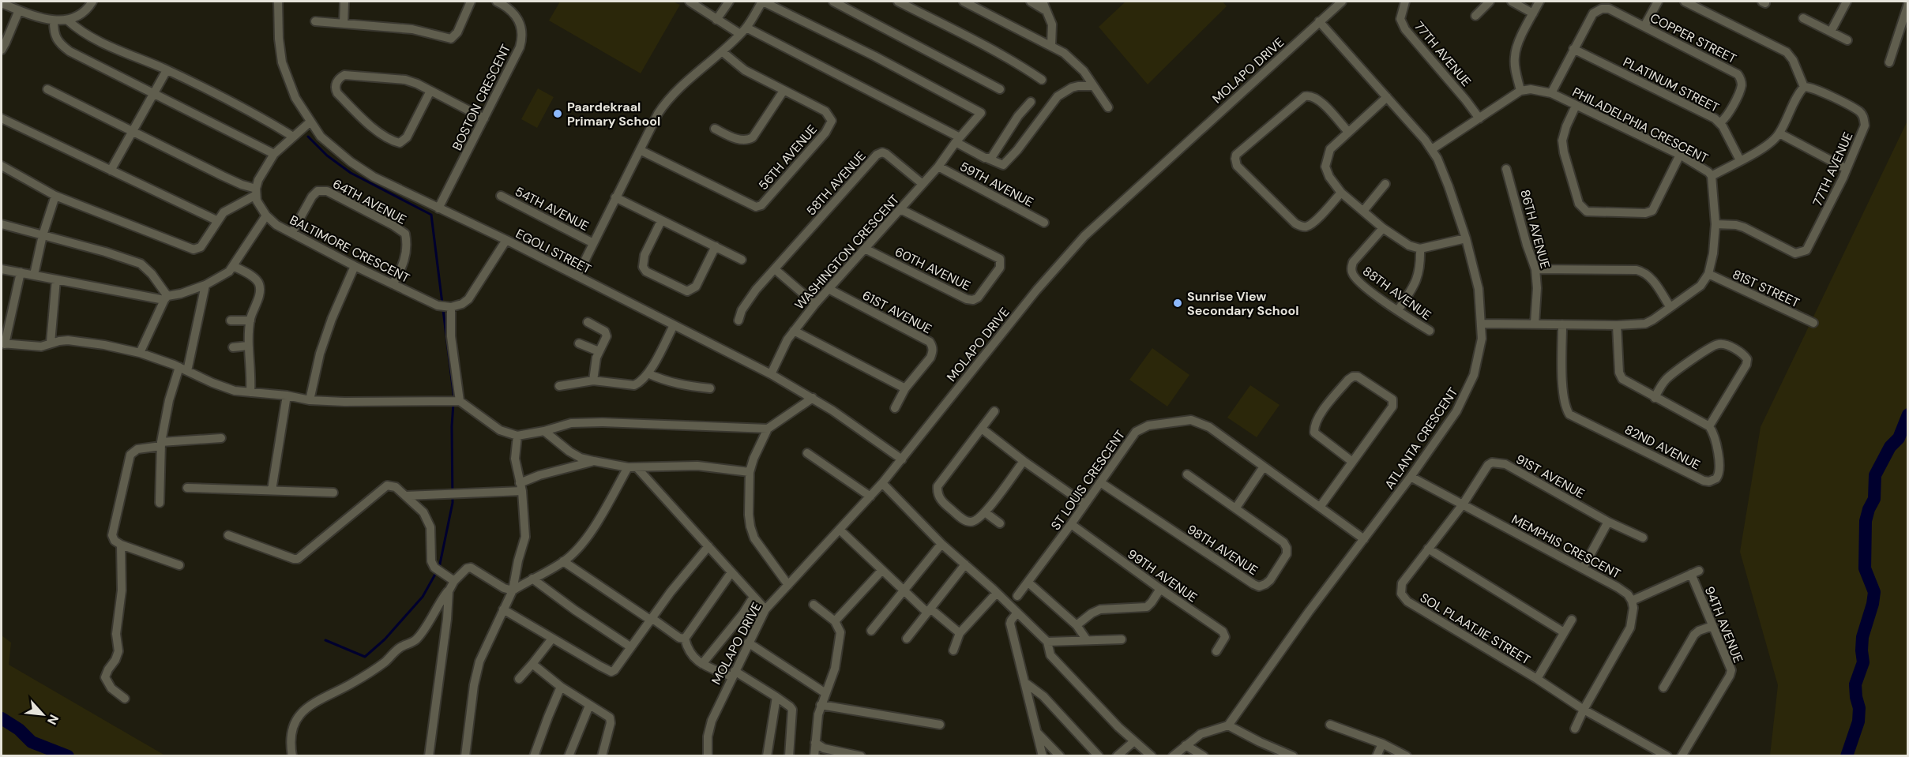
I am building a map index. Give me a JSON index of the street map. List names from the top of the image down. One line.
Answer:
{"streets":{"street":["COPPER STREET","77TH AVENUE","MOLAPO DRIVE","PLATINUM STREET","BOSTON CRESCENT","PHILADELPHIA CRESCENT","56TH AVENUE","58TH AVENUE","59TH AVENUE","64TH AVENUE","54TH AVENUE","86TH AVENUE","BALTIMORE CRESCENT","EGOLI STREET","WASHINGTON CRESCENT","60TH AVENUE","81ST STREET","88TH AVENUE","61ST AVENUE","ATLANTA CRESCENT","82ND AVENUE","91ST AVENUE","ST LOUIS CRESCENT","MEMPHIS CRESCENT","98TH AVENUE","99TH AVENUE","94TH AVENUE","SOL PLAATJIE STREET"]},"crossings":[["COPPER STREET","PLATINUM STREET"],["77TH AVENUE","PHILADELPHIA CRESCENT"],["MOLAPO DRIVE","EGOLI STREET"],["MOLAPO DRIVE","ATLANTA CRESCENT"],["BOSTON CRESCENT","EGOLI STREET"],["PHILADELPHIA CRESCENT","81ST STREET"],["58TH AVENUE","WASHINGTON CRESCENT"],["59TH AVENUE","WASHINGTON CRESCENT"],["64TH AVENUE","BALTIMORE CRESCENT"],["EGOLI STREET","WASHINGTON CRESCENT"],["WASHINGTON CRESCENT","60TH AVENUE"],["WASHINGTON CRESCENT","61ST AVENUE"],["ATLANTA CRESCENT","ST LOUIS CRESCENT"],["ATLANTA CRESCENT","MEMPHIS CRESCENT"],["91ST AVENUE","MEMPHIS CRESCENT"],["91ST AVENUE","SOL PLAATJIE STREET"],["ST LOUIS CRESCENT","98TH AVENUE"],["ST LOUIS CRESCENT","99TH AVENUE"],["MEMPHIS CRESCENT","94TH AVENUE"],["MEMPHIS CRESCENT","SOL PLAATJIE STREET"]],"places":["Paardekraal Primary School","Sunrise View Secondary School"],"north":"bottom right"}
